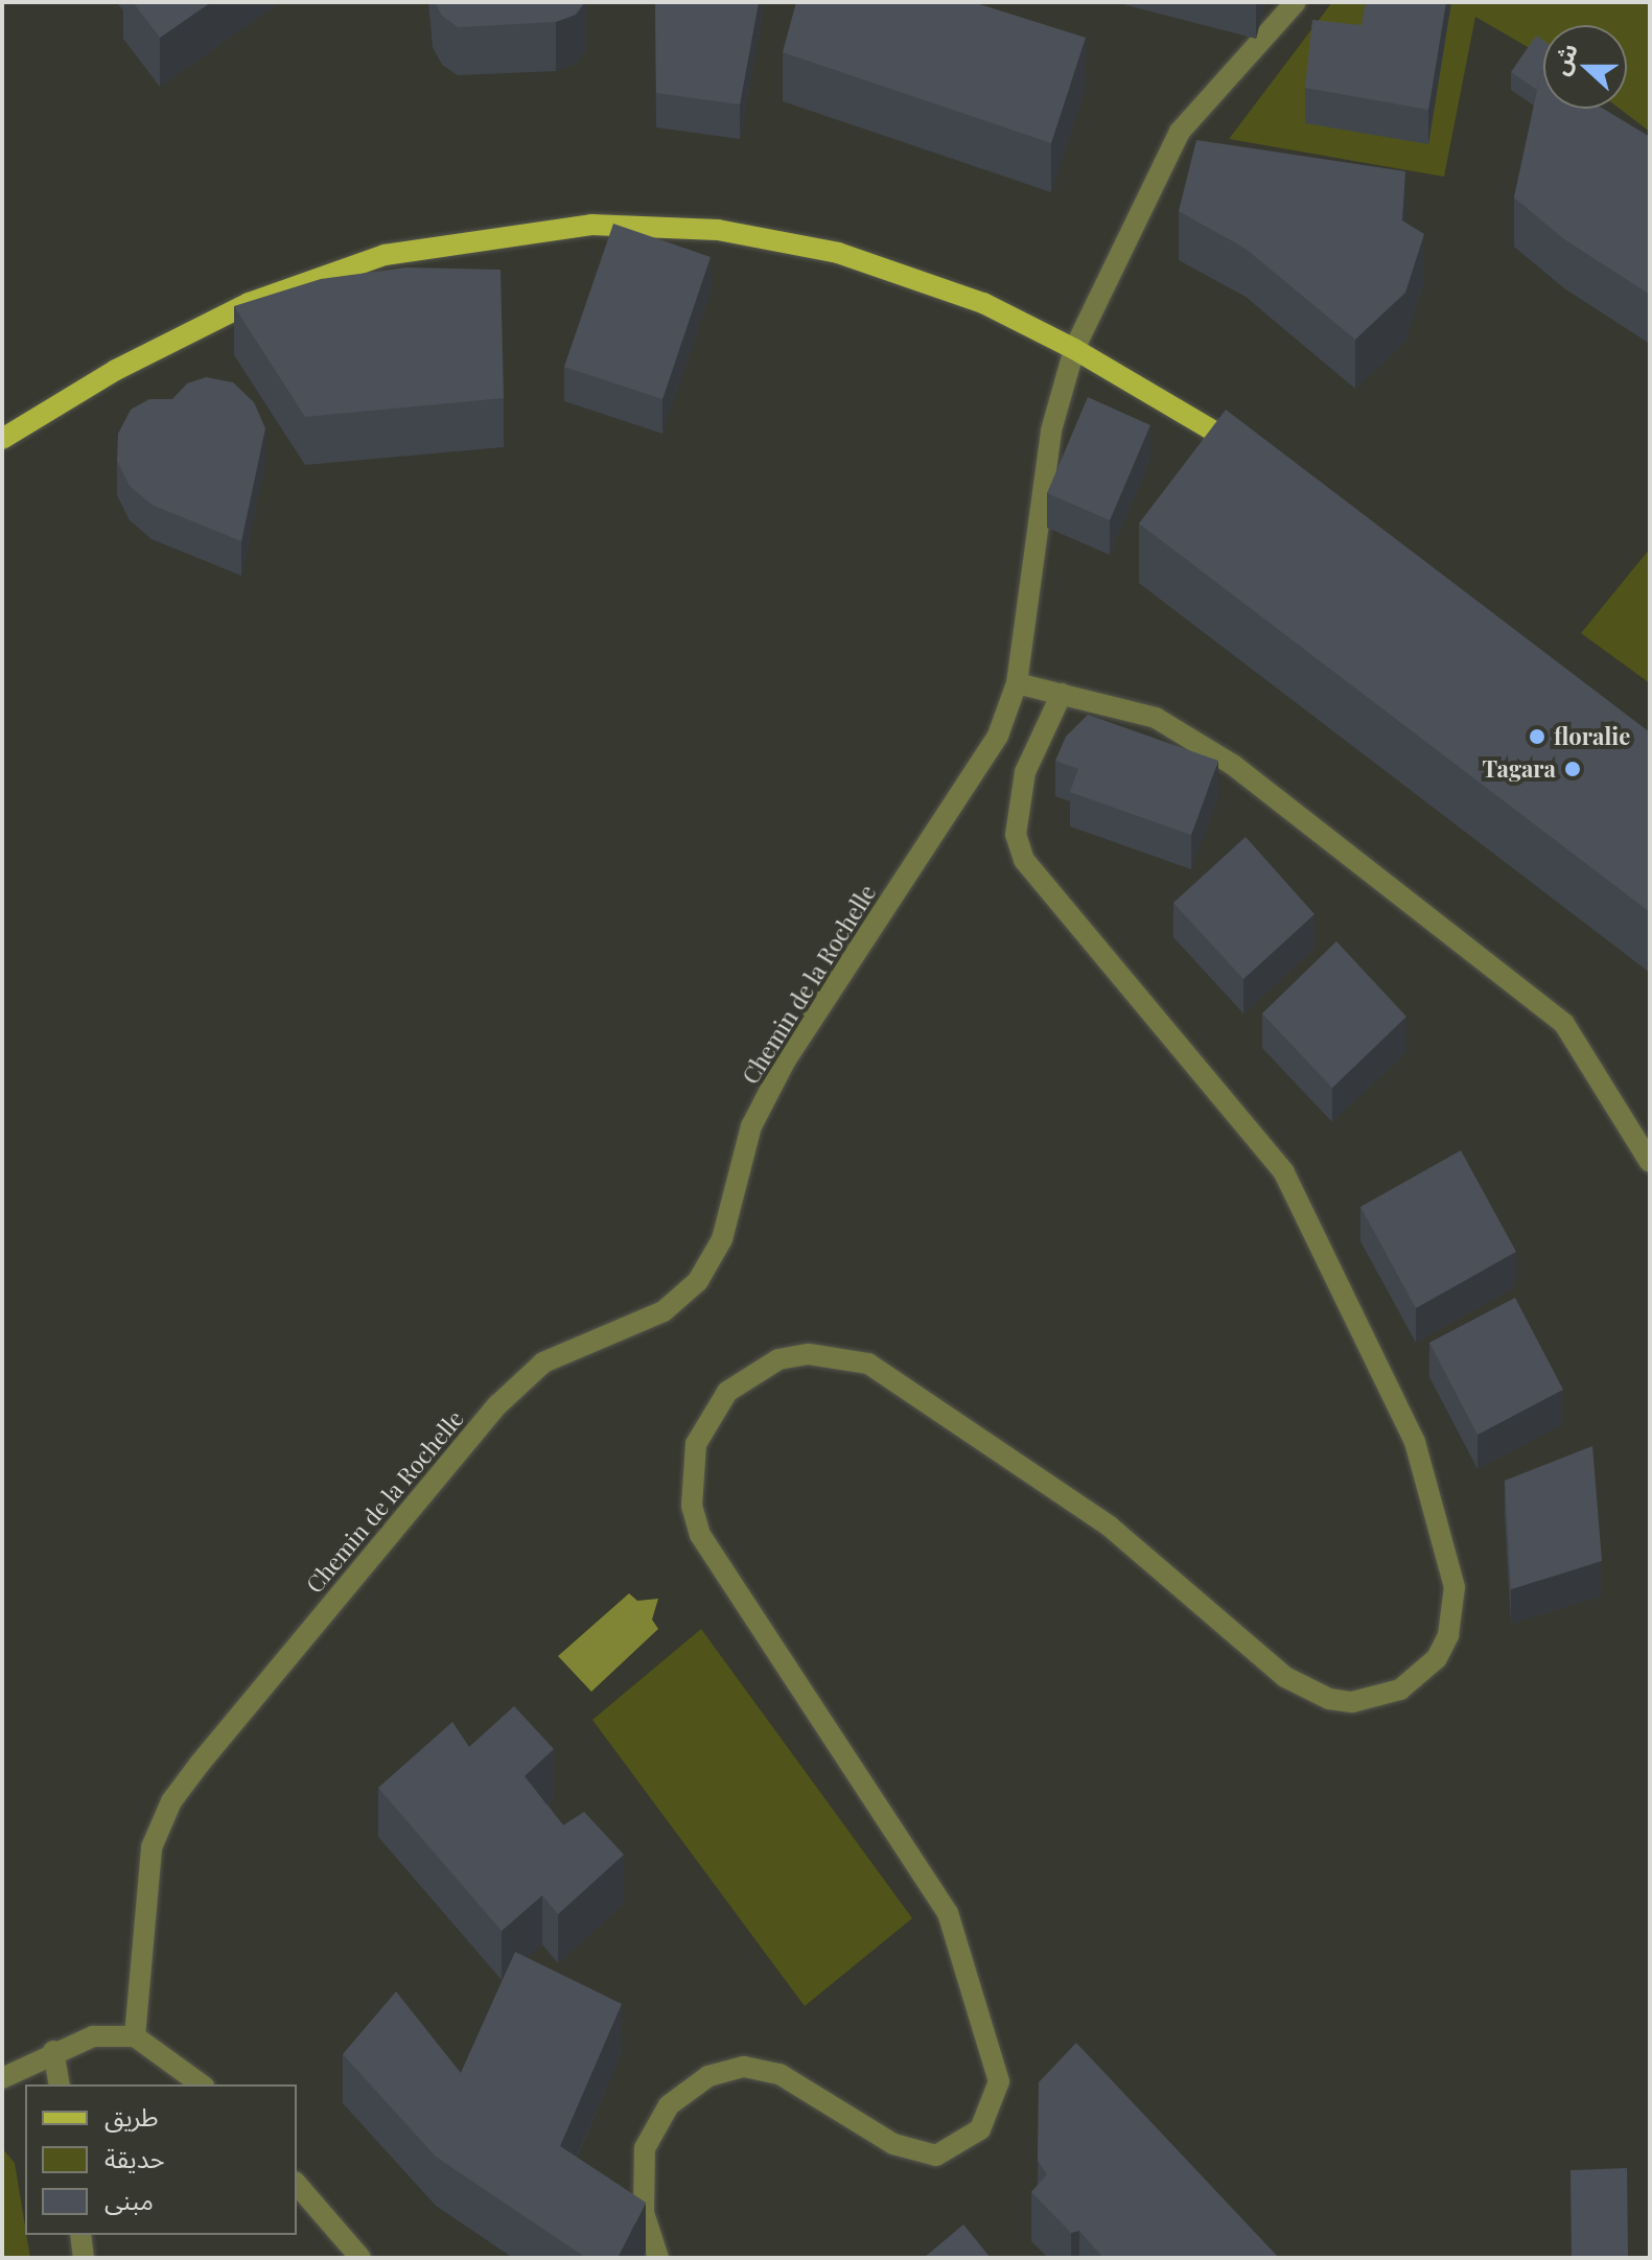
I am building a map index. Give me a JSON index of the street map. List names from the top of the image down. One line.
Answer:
{"streets":{"street":["Chemin de la Rochelle"]},"places":["floralie","Tagara"],"legend":["طريق","حديقة","مبنى"],"north":"left"}
